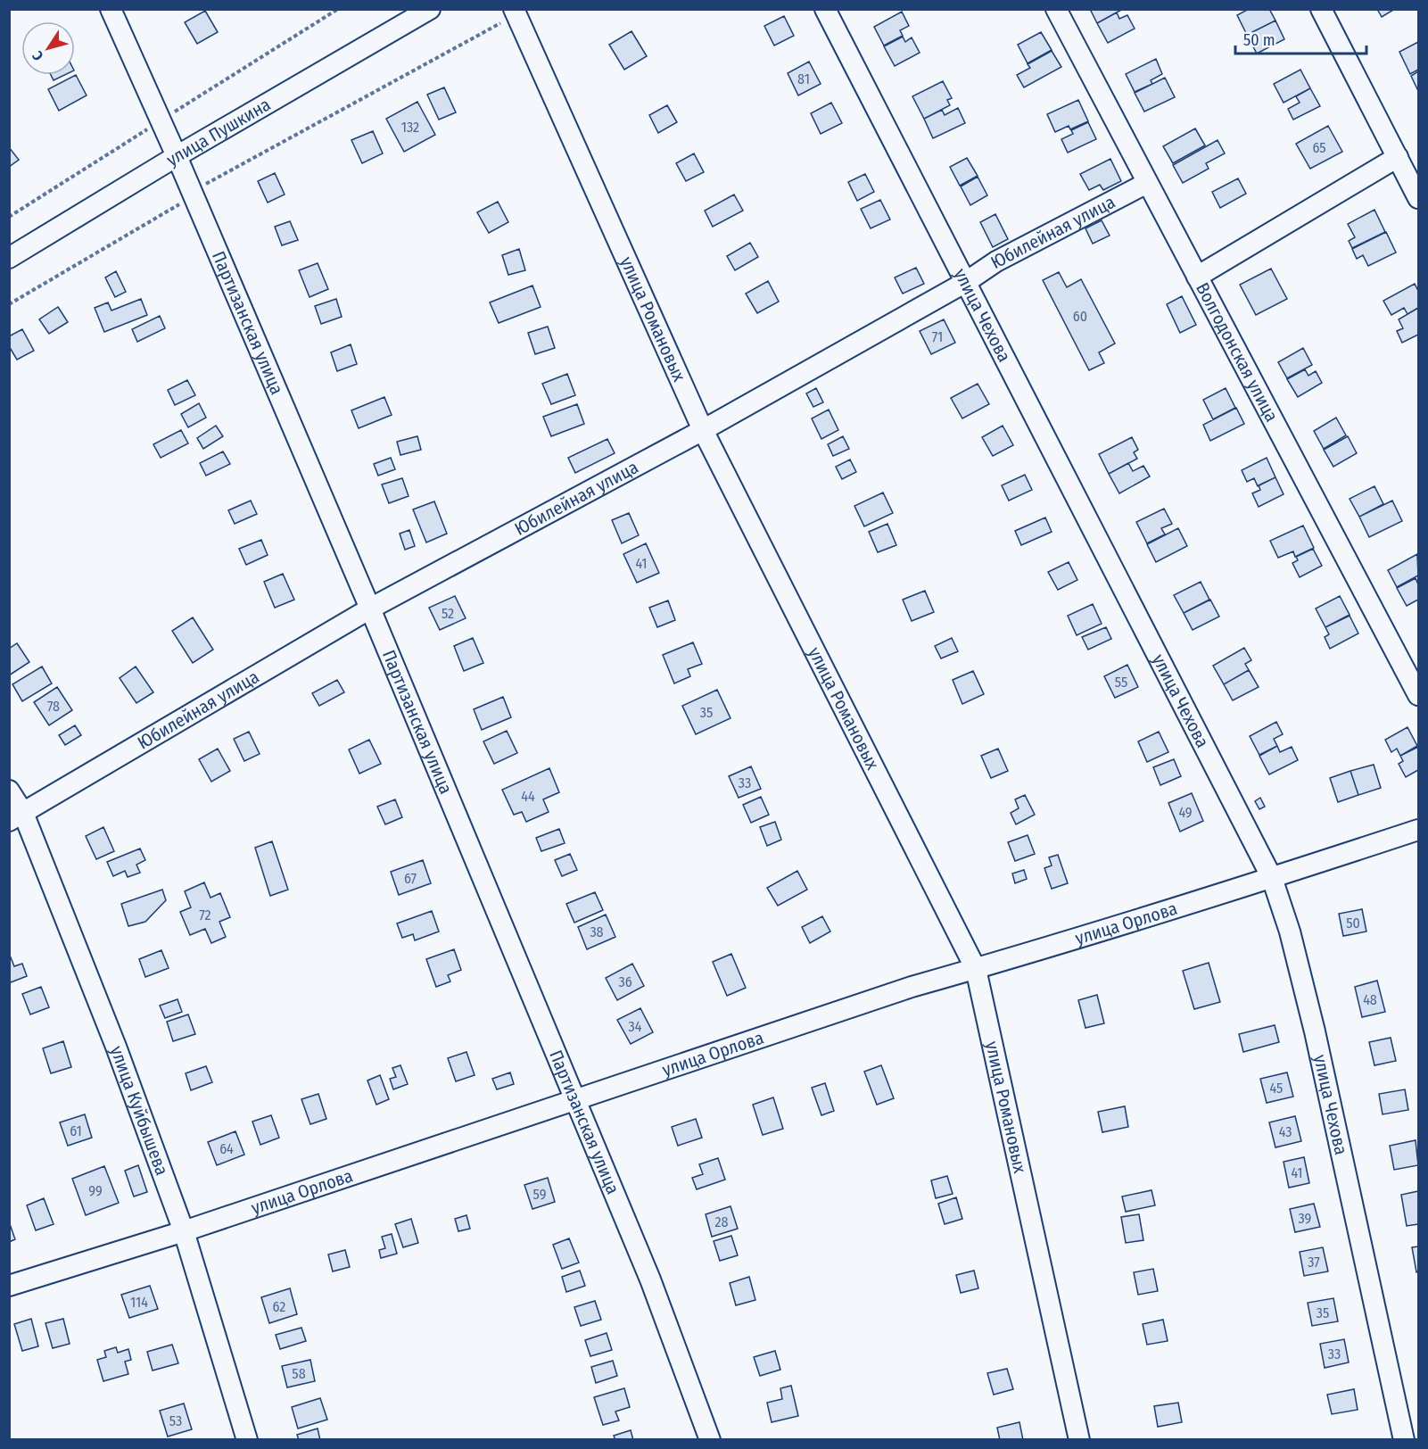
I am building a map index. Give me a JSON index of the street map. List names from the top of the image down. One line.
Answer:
{"streets":{"street":["улица Пушкина","Юбилейная улица","улица Чехова","улица Романовых","Партизанская улица","Волгодонская улица","улица Орлова","улица Куйбышева"]},"crossings":[["улица Пушкина","Партизанская улица"],["Юбилейная улица","улица Чехова"],["Юбилейная улица","улица Романовых"],["Юбилейная улица","Партизанская улица"],["Юбилейная улица","Волгодонская улица"],["Юбилейная улица","улица Куйбышева"],["улица Чехова","улица Орлова"],["улица Романовых","улица Орлова"],["Партизанская улица","улица Орлова"],["улица Орлова","улица Куйбышева"]],"house_numbers":["81","132","65","60","71","41","52","55","78","35","33","44","49","67","72","50","38","36","48","34","45","61","43","64","41","99","59","39","28","37","114","62","35","33","58","53"],"scale_bar":"50 m","north":"bottom left"}
